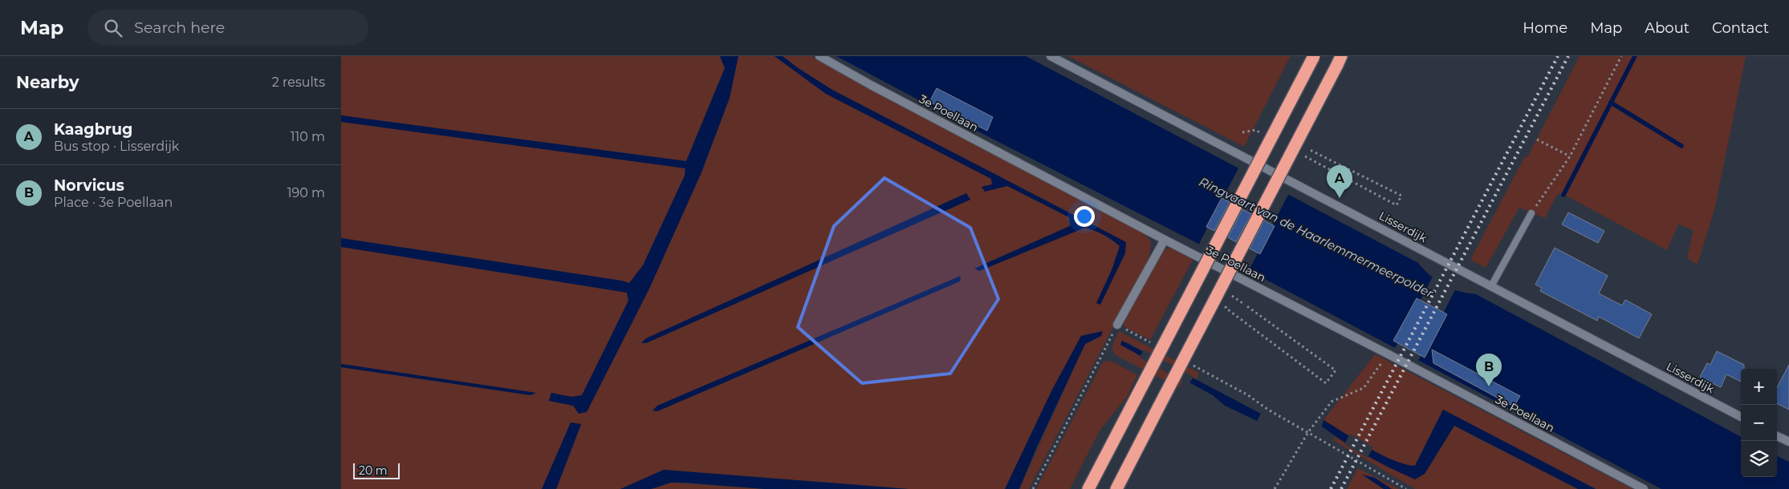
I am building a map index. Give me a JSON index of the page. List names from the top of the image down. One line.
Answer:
{"streets":{"street":["3e Poellaan","Lisserdijk"]},"water":["Ringvaart van de Haarlemmermeerpolder"],"scale_bar":"20 m","page":{"header":"Map","search":"Search here","nav":["Home","Map","About","Contact"],"heading":["Nearby","2 results"],"list":[{"mark":"A","name":"Kaagbrug","note":"Bus stop · Lisserdijk","value":"110 m"},{"mark":"B","name":"Norvicus","note":"Place · 3e Poellaan","value":"190 m"}],"pins":["A","B"],"map_buttons":["+","−"],"scale":"20 m"}}
